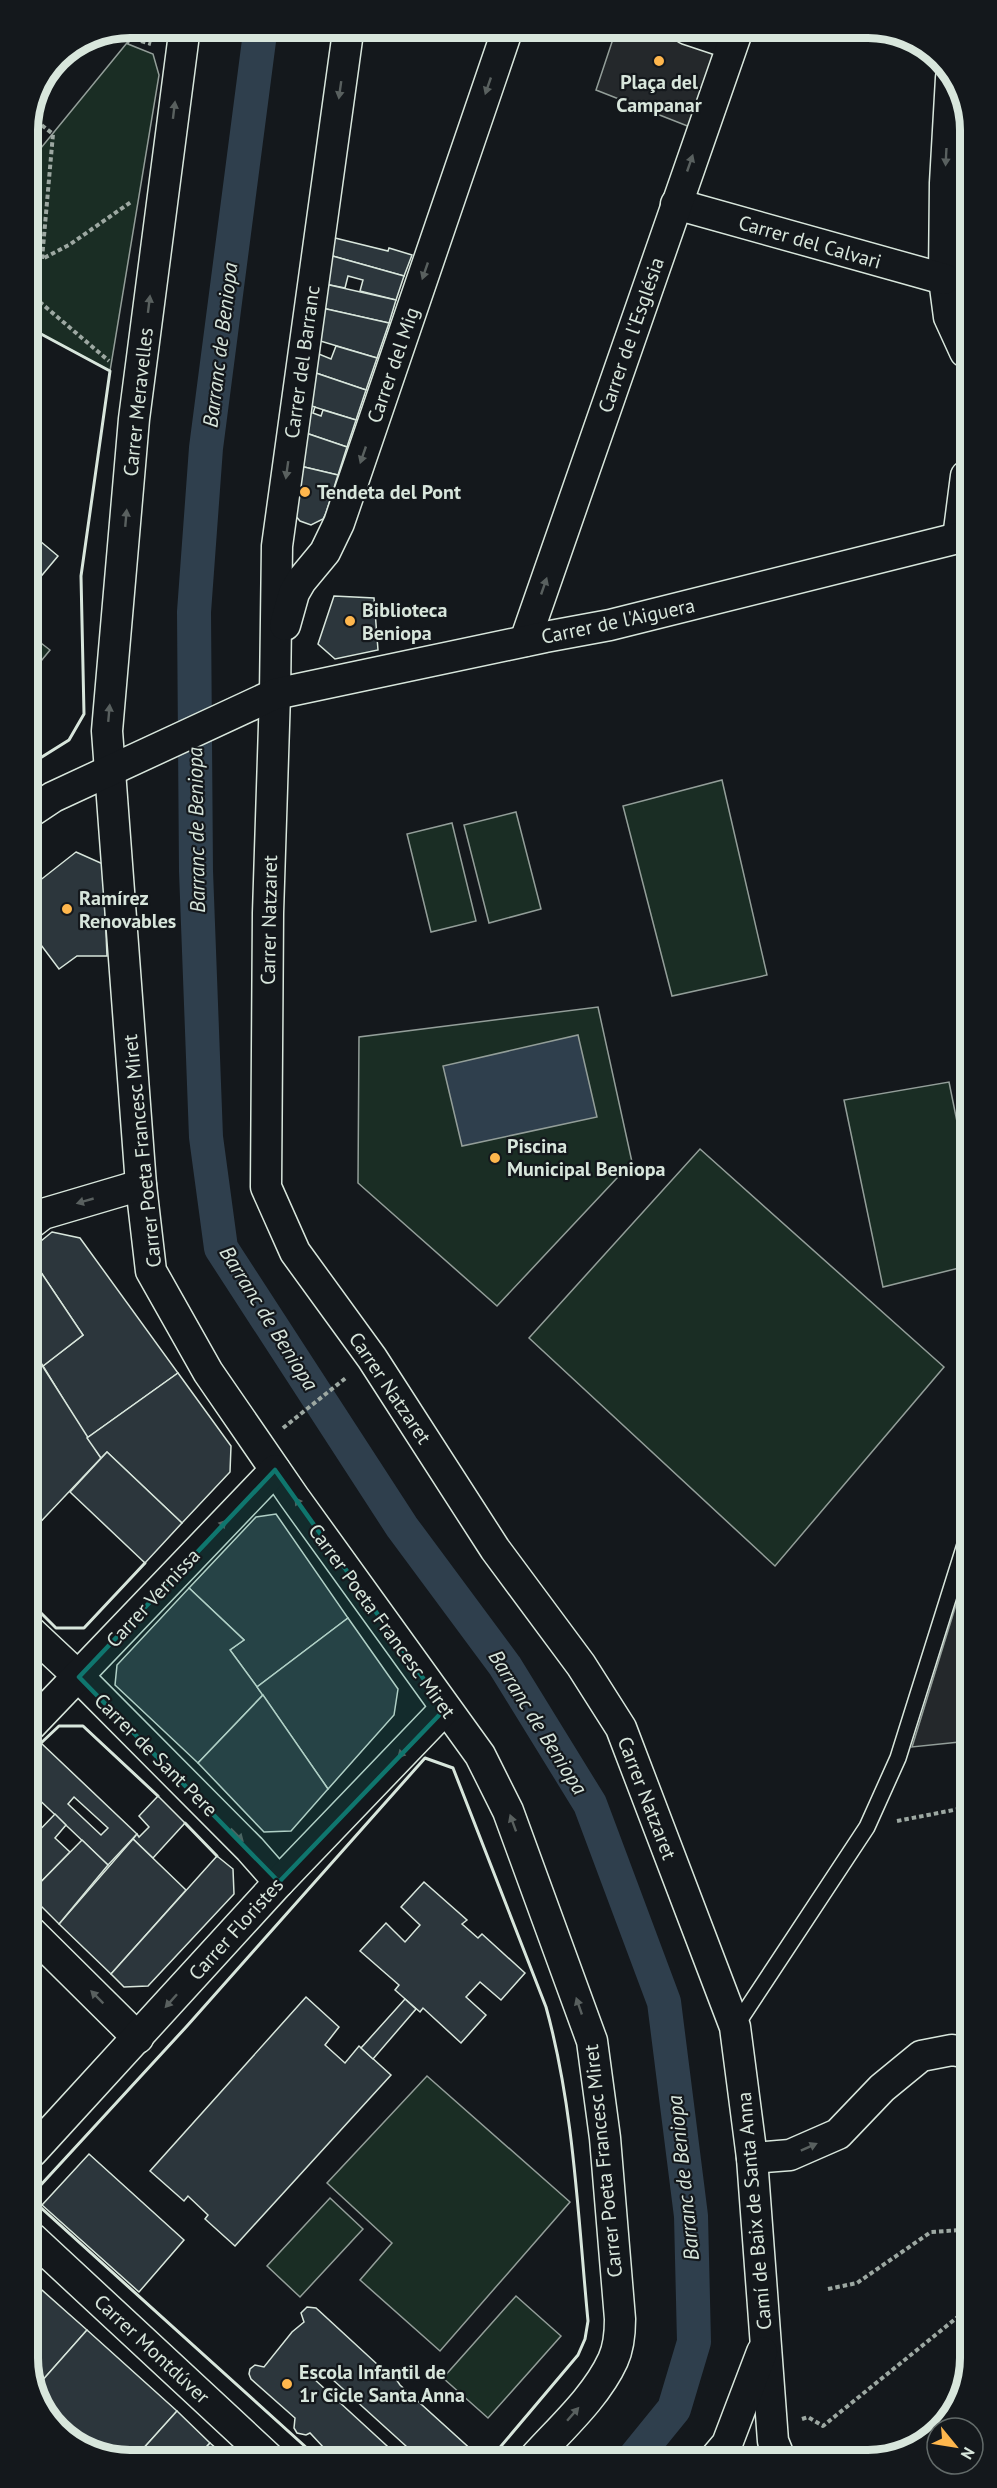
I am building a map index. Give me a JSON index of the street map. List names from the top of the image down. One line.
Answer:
{"streets":{"street":["Carrer del Calvari","Carrer de l'Església","Carrer del Barranc","Carrer del Mig","Carrer Meravelles","Carrer de l'Aiguera","Carrer Natzaret","Carrer Poeta Francesc Miret","Carrer Vernissa","Carrer de Sant Pere","Carrer Floristes","Camí de Baix de Santa Anna","Carrer Montdúver"]},"crossings":[["Carrer del Calvari","Carrer de l'Església"],["Carrer de l'Església","Carrer de l'Aiguera"],["Carrer del Barranc","Carrer del Mig"],["Carrer del Barranc","Carrer de l'Aiguera"],["Carrer del Barranc","Carrer Natzaret"],["Carrer del Mig","Carrer de l'Aiguera"],["Carrer del Mig","Carrer Natzaret"],["Carrer Meravelles","Carrer de l'Aiguera"],["Carrer Meravelles","Carrer Poeta Francesc Miret"],["Carrer de l'Aiguera","Carrer Natzaret"],["Carrer de l'Aiguera","Carrer Poeta Francesc Miret"],["Carrer Natzaret","Camí de Baix de Santa Anna"],["Carrer Poeta Francesc Miret","Carrer Vernissa"],["Carrer Poeta Francesc Miret","Carrer Floristes"],["Carrer Vernissa","Carrer de Sant Pere"],["Carrer de Sant Pere","Carrer Floristes"]],"one_way":["Carrer de l'Església","Carrer del Barranc","Carrer del Mig","Carrer Meravelles","Carrer Poeta Francesc Miret","Carrer Vernissa","Carrer Floristes"],"water":["Barranc de Beniopa"],"places":["Plaça del Campanar","Tendeta del Pont","Biblioteca Beniopa","Ramírez Renovables","Piscina Municipal Beniopa","Escola Infantil de 1r Cicle Santa Anna"],"north":"bottom right"}
